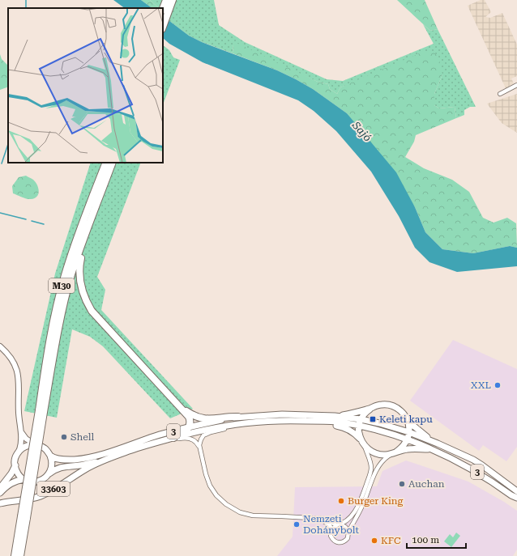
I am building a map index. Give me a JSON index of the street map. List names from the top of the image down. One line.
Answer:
{"streets":{"highway":["M30"],"main road":["3","33603"]},"crossings":[["3","33603"]],"water":["Sajó"],"places":{"other":["XXL","Shell","Auchan","Burger King","Nemzeti Dohánybolt","KFC"],"transit":["Keleti kapu"]},"scale_bar":"100 m"}
